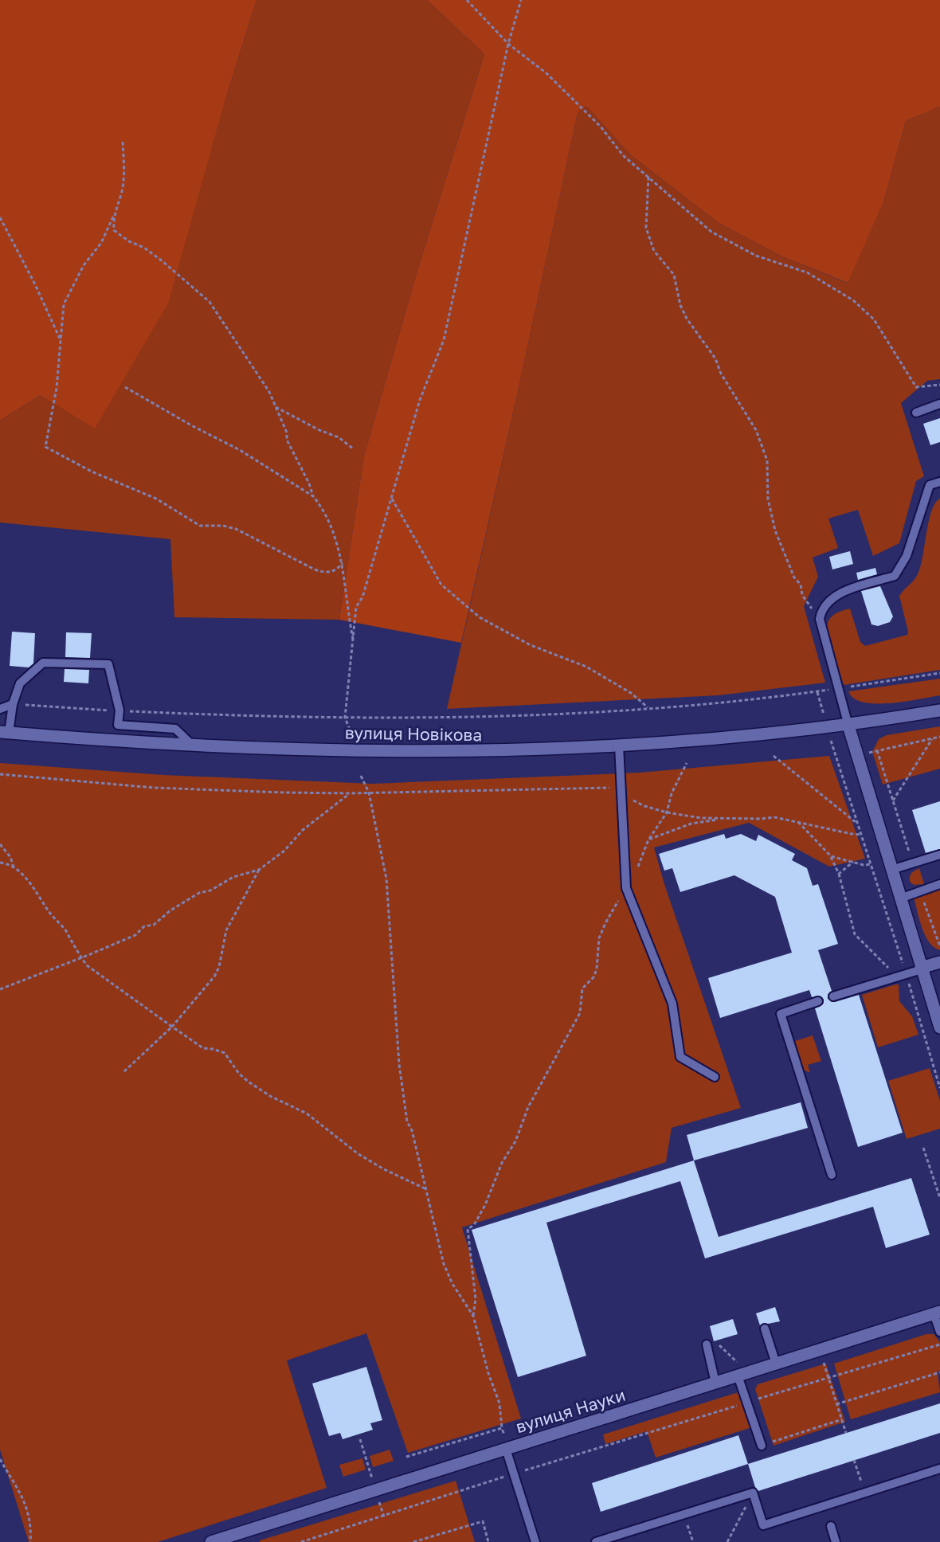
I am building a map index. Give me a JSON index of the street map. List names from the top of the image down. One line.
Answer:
{"streets":{"street":["вулиця Новікова","вулиця Науки"]}}
